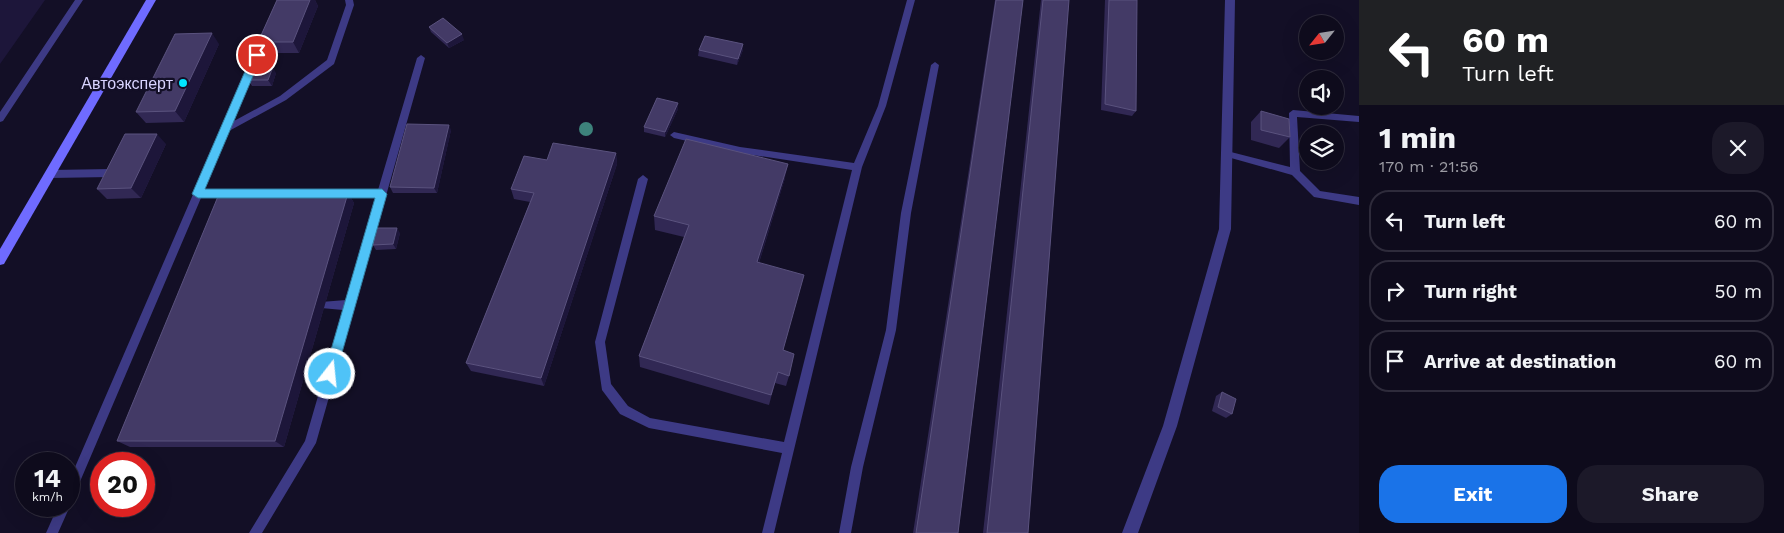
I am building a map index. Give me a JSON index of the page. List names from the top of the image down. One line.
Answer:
{"places":["Автоэксперт"],"north":"bottom left","page":{"turn":["60 m","Turn left"],"heading":["1 min","170 m · 21:56"],"list":[{"name":"Turn left","value":"60 m"},{"name":"Turn right","value":"50 m"},{"name":"Arrive at destination","value":"60 m"}],"speed":"14 km/h","limit":"20","buttons":["Exit","Share"]}}
